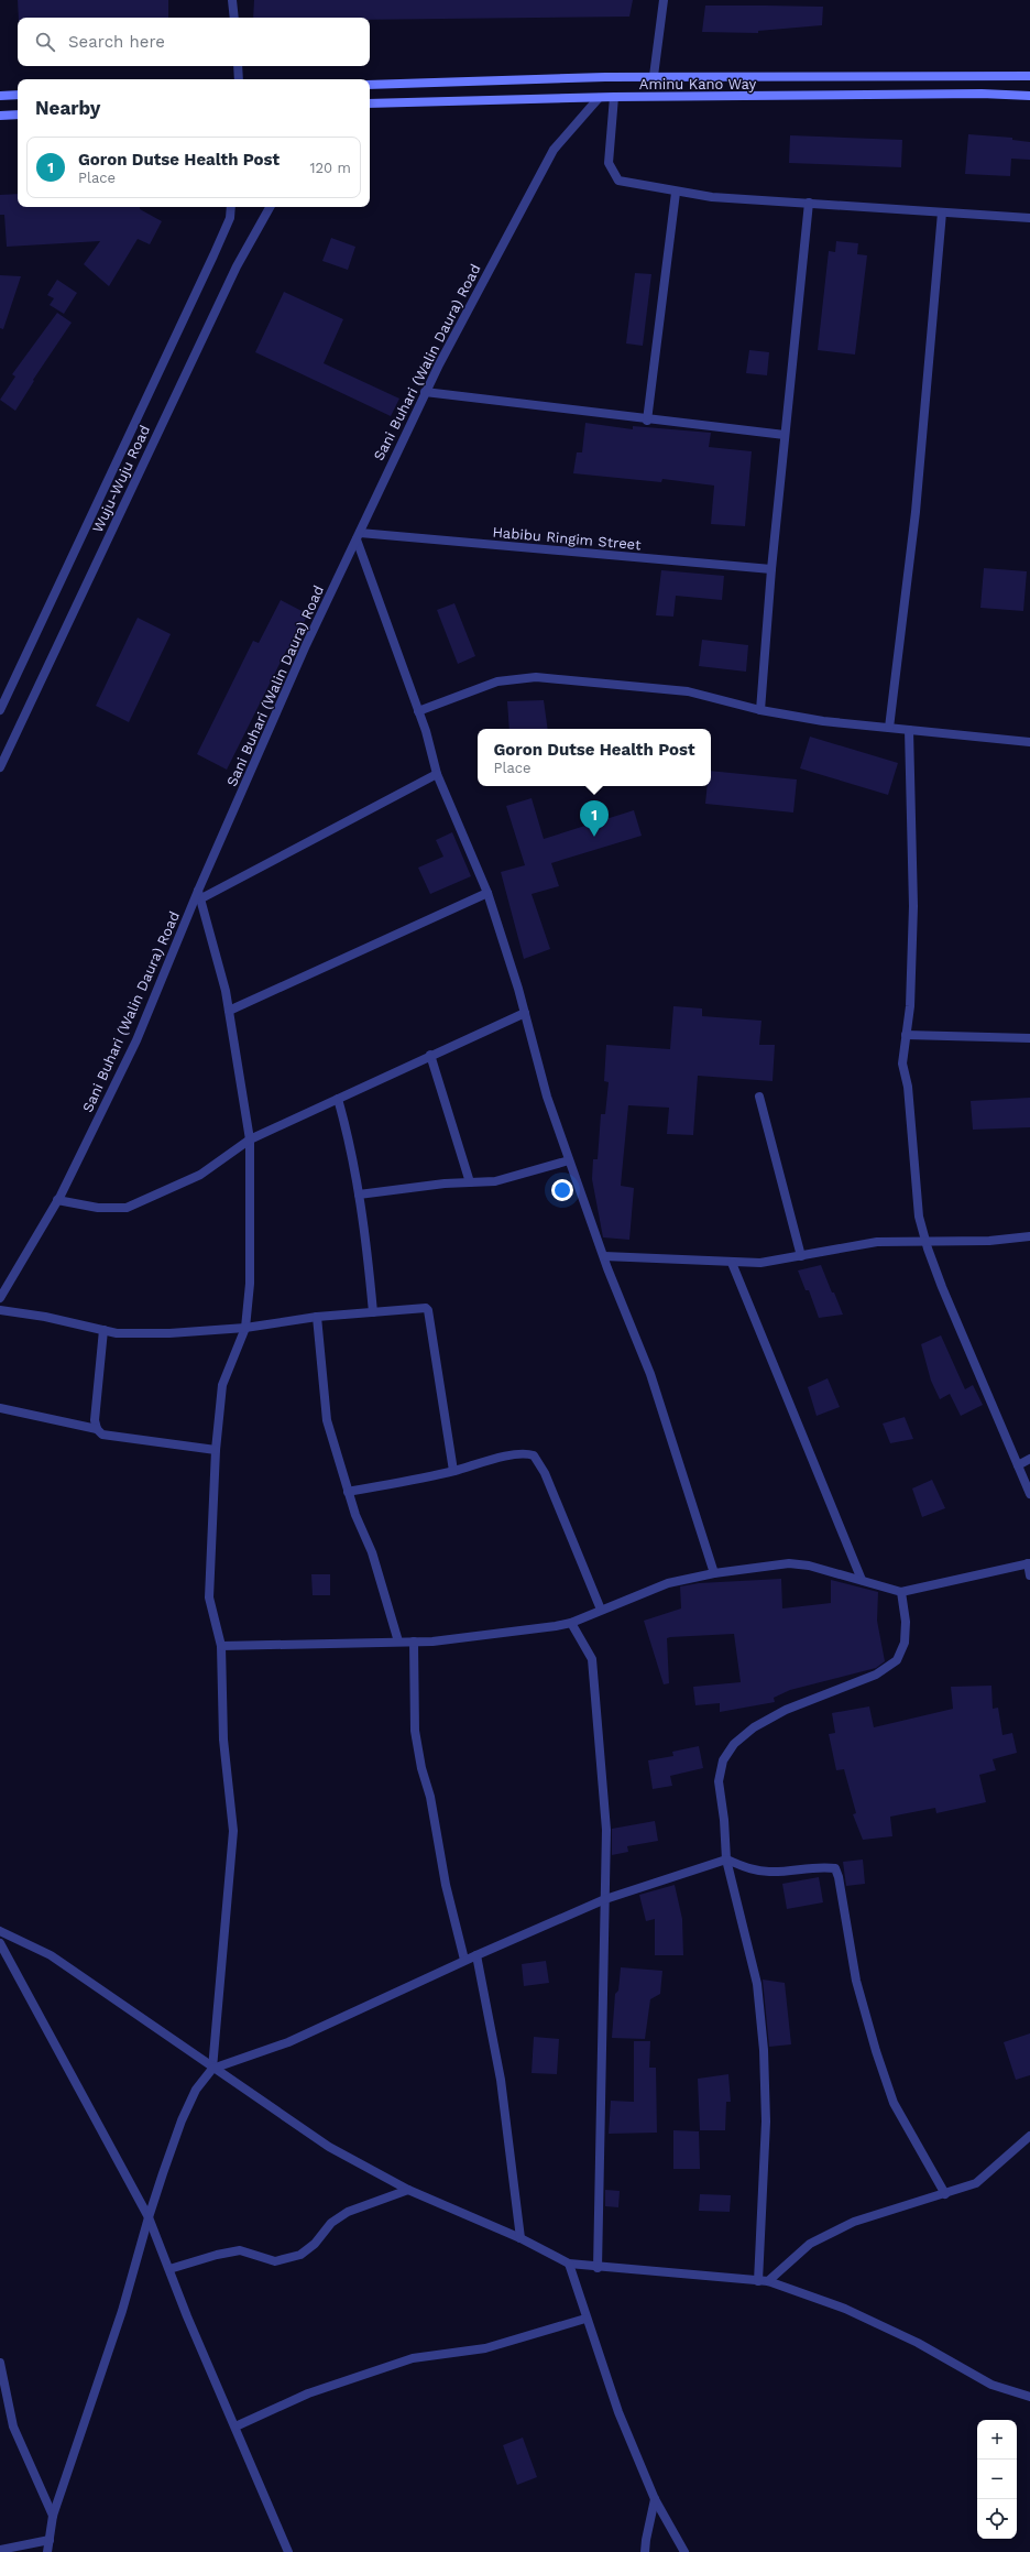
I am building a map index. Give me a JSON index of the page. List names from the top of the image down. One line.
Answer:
{"streets":{"main road":["Aminu Kano Way"],"street":["Sani Buhari (Walin Daura) Road","Wuju-Wuju Road","Habibu Ringim Street"]},"crossings":[["Aminu Kano Way","Sani Buhari (Walin Daura) Road"],["Sani Buhari (Walin Daura) Road","Habibu Ringim Street"]],"page":{"search":"Search here","heading":"Nearby","list":[{"mark":"1","name":"Goron Dutse Health Post","note":"Place","value":"120 m"}],"popup":["Goron Dutse Health Post","Place"],"pins":"1","map_buttons":["+","−"]}}
